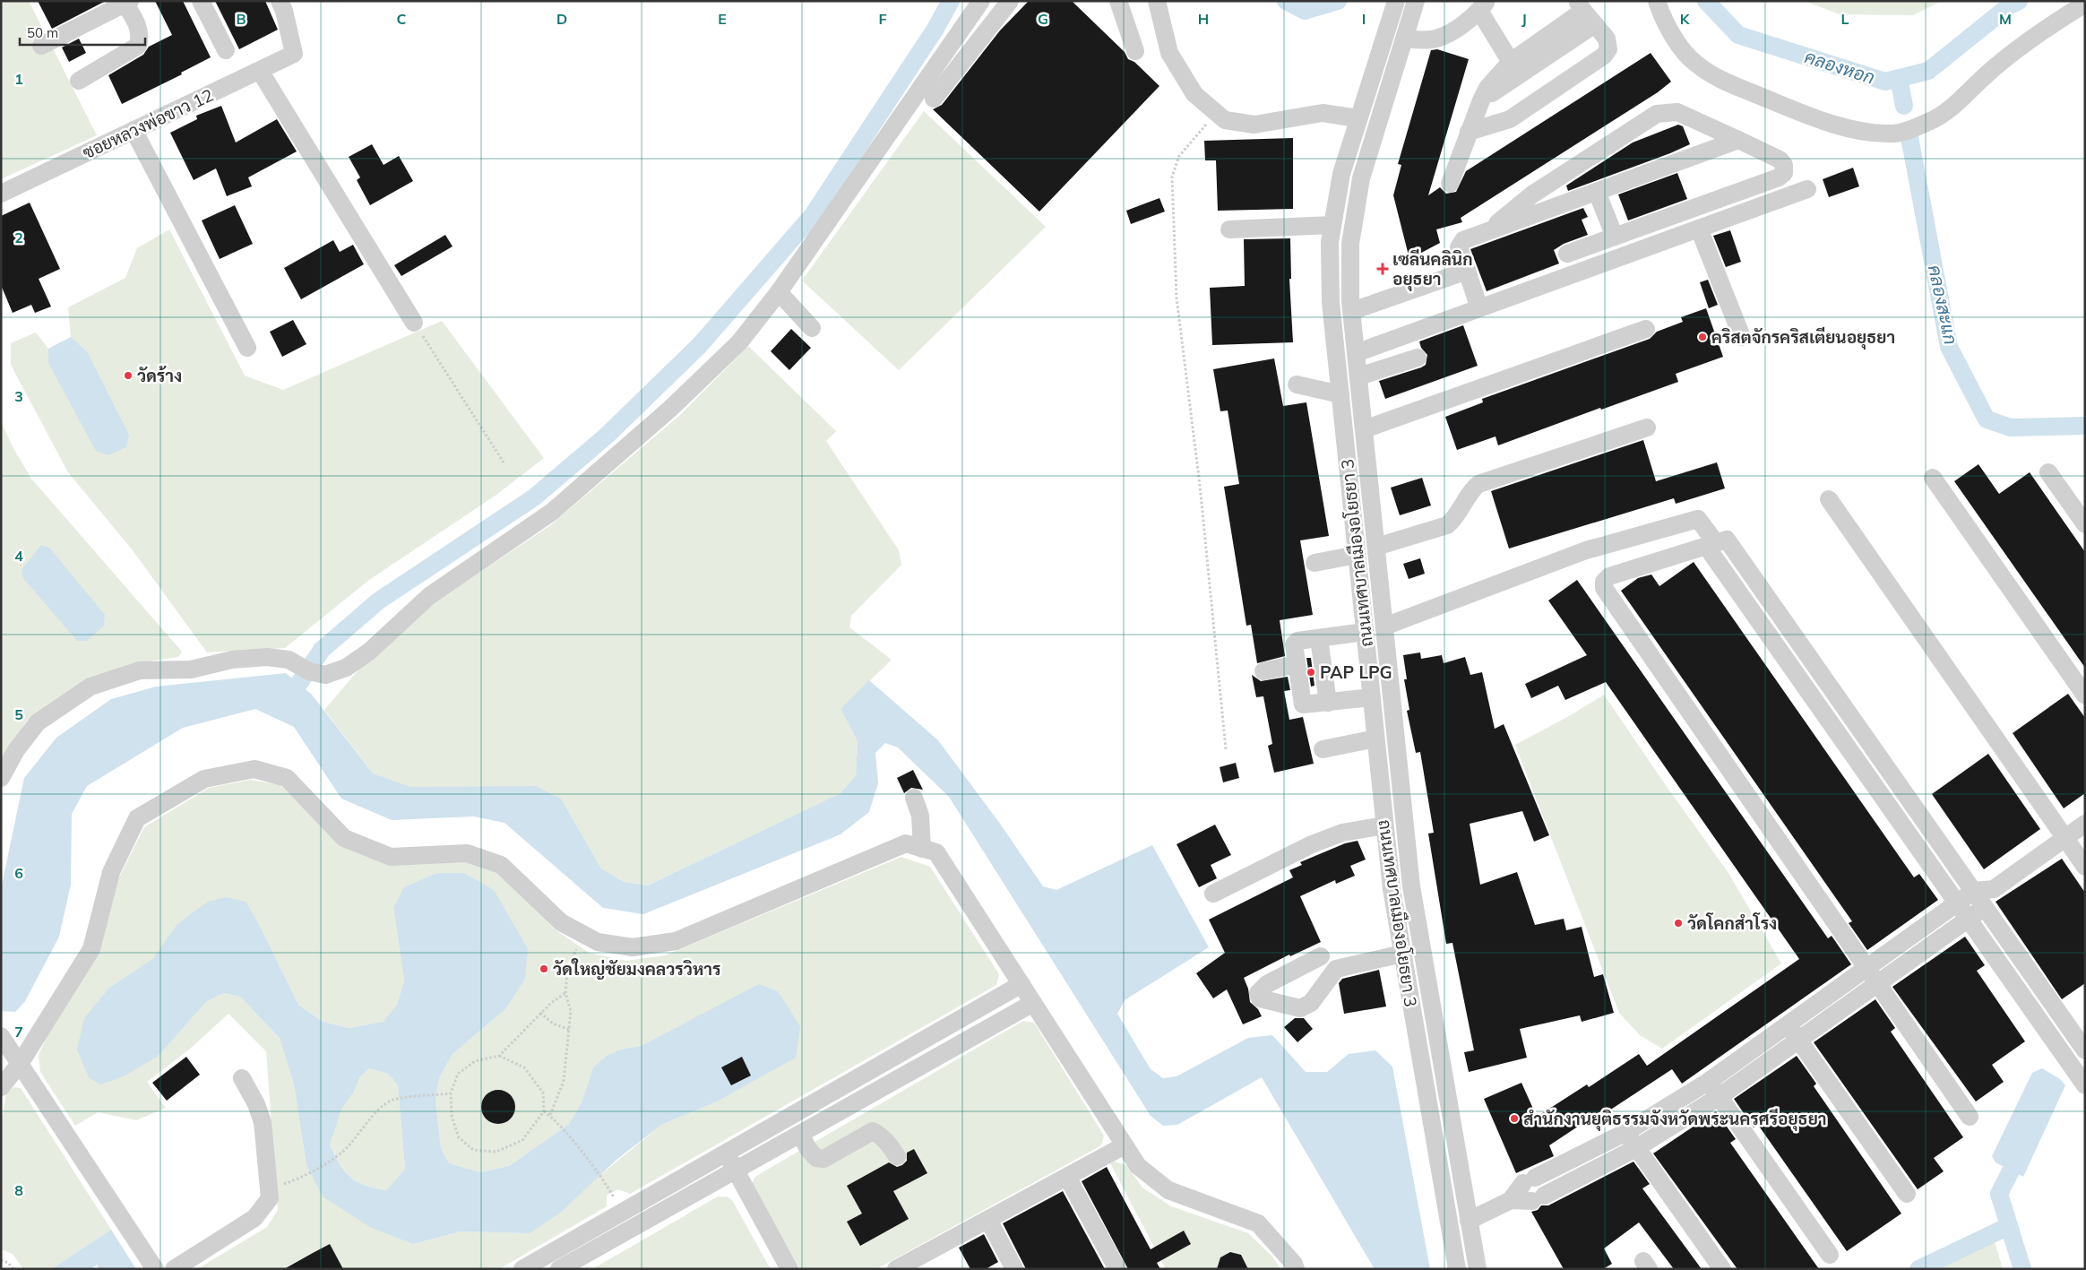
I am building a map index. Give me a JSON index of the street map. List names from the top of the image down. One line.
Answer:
{"streets":{"street":["ซอยหลวงพ่อขาว 12","ถนนเทศบาลเมืองอโยธยา 3"]},"water":["คลองหอก","คลองสะแก"],"places":{"health":["เซลีนคลินิก อยุธยา"],"other":["คริสตจักรคริสเตียนอยุธยา","วัดร้าง","PAP LPG","วัดโคกสำโรง","วัดใหญ่ชัยมงคลวรวิหาร","สำนักงานยุติธรรมจังหวัดพระนครศรีอยุธยา"]},"scale_bar":"50 m","grid":{"columns":["B","C","D","E","F","G","H","I","J","K","L","M"],"rows":["1","2","3","4","5","6","7","8"]}}
